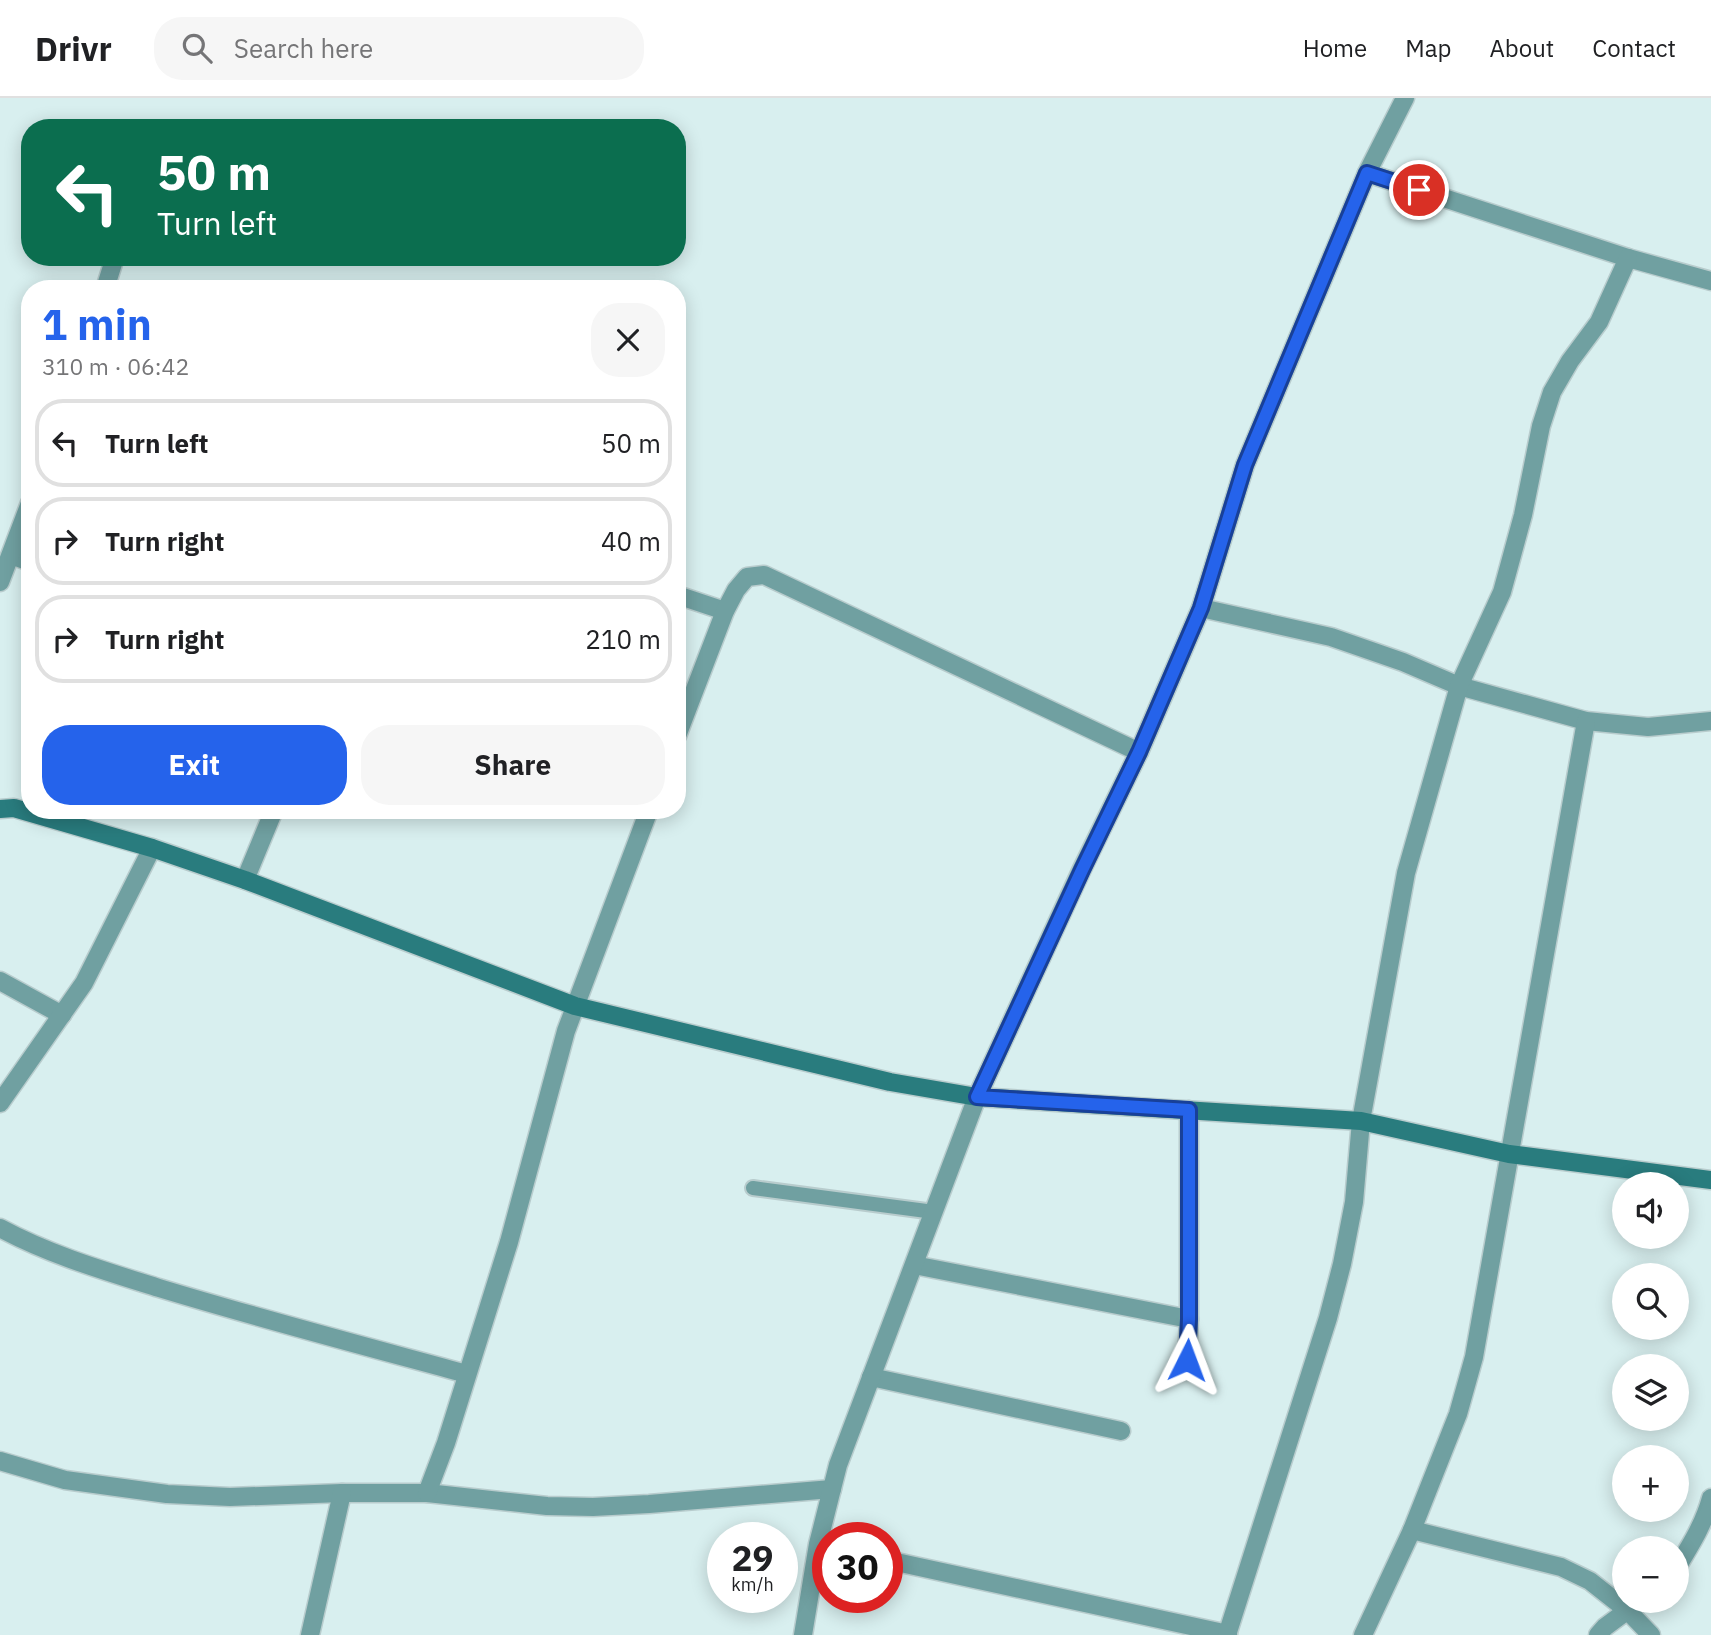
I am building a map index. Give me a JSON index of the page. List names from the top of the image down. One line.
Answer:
{"page":{"header":"Drivr","search":"Search here","nav":["Home","Map","About","Contact"],"turn":["50 m","Turn left"],"heading":["1 min","310 m · 06:42"],"list":[{"name":"Turn left","value":"50 m"},{"name":"Turn right","value":"40 m"},{"name":"Turn right","value":"210 m"}],"buttons":["Exit","Share"],"map_buttons":["+","−"],"speed":"29 km/h","limit":"30"}}
